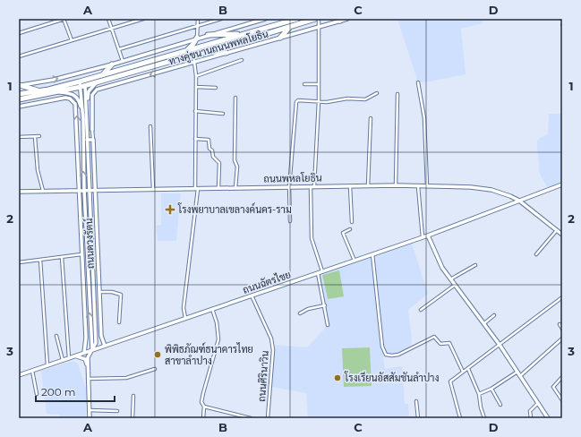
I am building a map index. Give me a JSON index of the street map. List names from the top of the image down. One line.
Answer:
{"streets":{"main road":["ทางคู่ขนานถนนพหลโยธิน","ถนนพหลโยธิน","ถนนดวงรัตน์","ถนนฉัตรไชย"],"street":["ถนนศิรินาวิน"]},"crossings":[["ถนนพหลโยธิน","ถนนดวงรัตน์"],["ถนนพหลโยธิน","ถนนฉัตรไชย"],["ถนนดวงรัตน์","ถนนฉัตรไชย"],["ถนนฉัตรไชย","ถนนศิรินาวิน"]],"places":{"health":["โรงพยาบาลเขลางค์นคร-ราม"],"other":["พิพิธภัณฑ์ธนาคารไทย สาขาลำปาง","โรงเรียนอัสสัมชันลำปาง"]},"scale_bar":"200 m","grid":{"columns":["A","B","C","D"],"rows":["1","2","3"]}}
